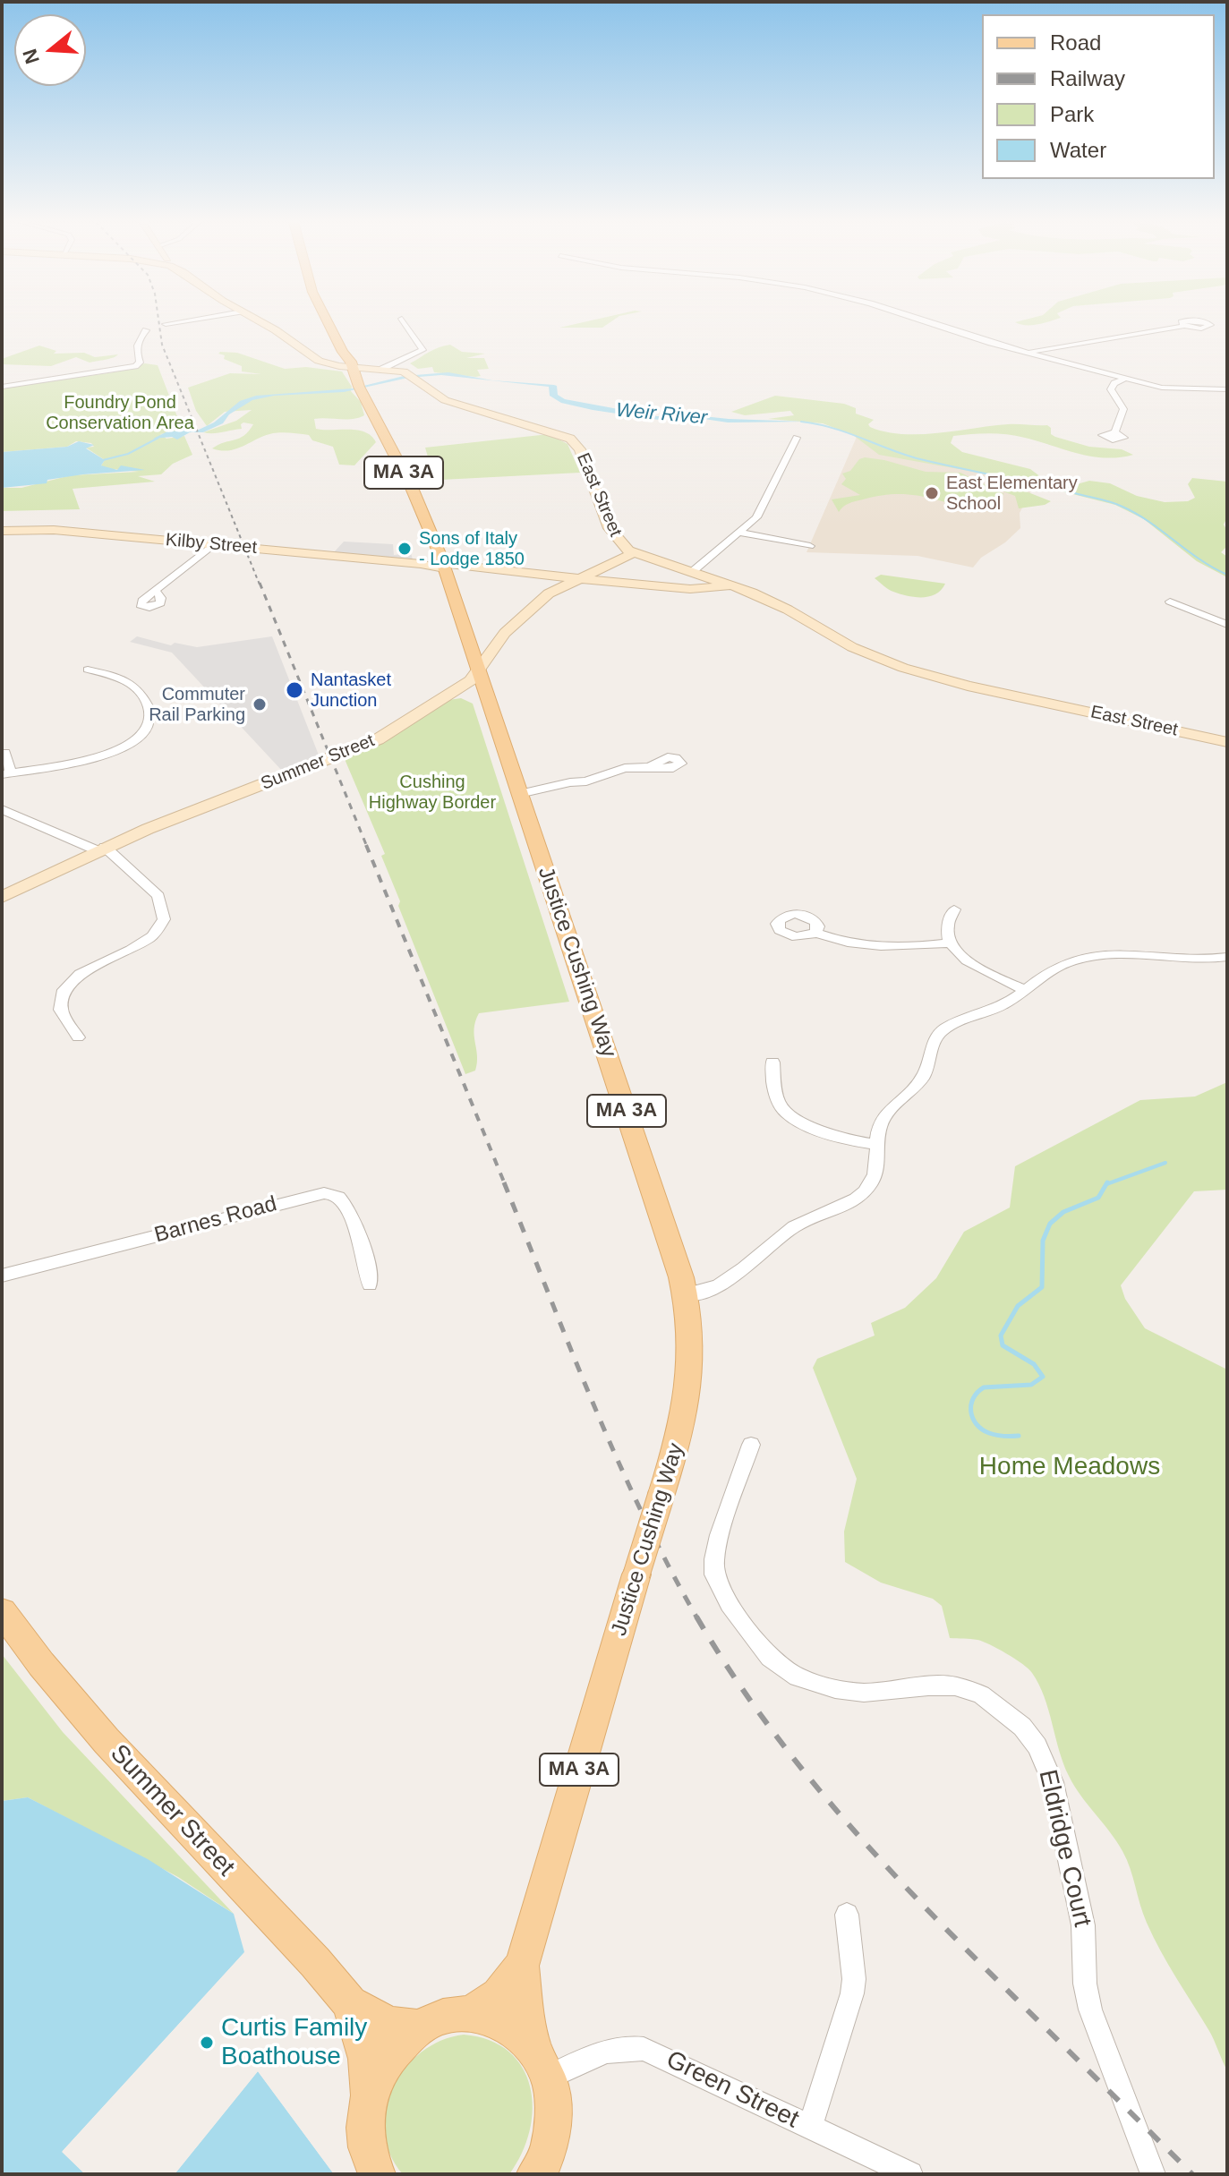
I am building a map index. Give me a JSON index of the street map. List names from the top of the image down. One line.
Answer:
{"streets":{"main road":["MA 3A","East Street","Kilby Street","Summer Street","Justice Cushing Way"],"street":["Barnes Road","Eldridge Court","Green Street"]},"crossings":[["MA 3A","Summer Street"],["MA 3A","Justice Cushing Way"],["MA 3A","Green Street"],["East Street","Summer Street"],["East Street","Justice Cushing Way"],["Kilby Street","Justice Cushing Way"],["Summer Street","Justice Cushing Way"],["Justice Cushing Way","Green Street"]],"water":["Weir River"],"parks":["Foundry Pond Conservation Area","Cushing Highway Border","Home Meadows"],"places":["East Elementary School","Sons of Italy - Lodge 1850","Nantasket Junction","Commuter Rail Parking","Curtis Family Boathouse"],"legend":["Road","Railway","Park","Water"],"north":"left"}
